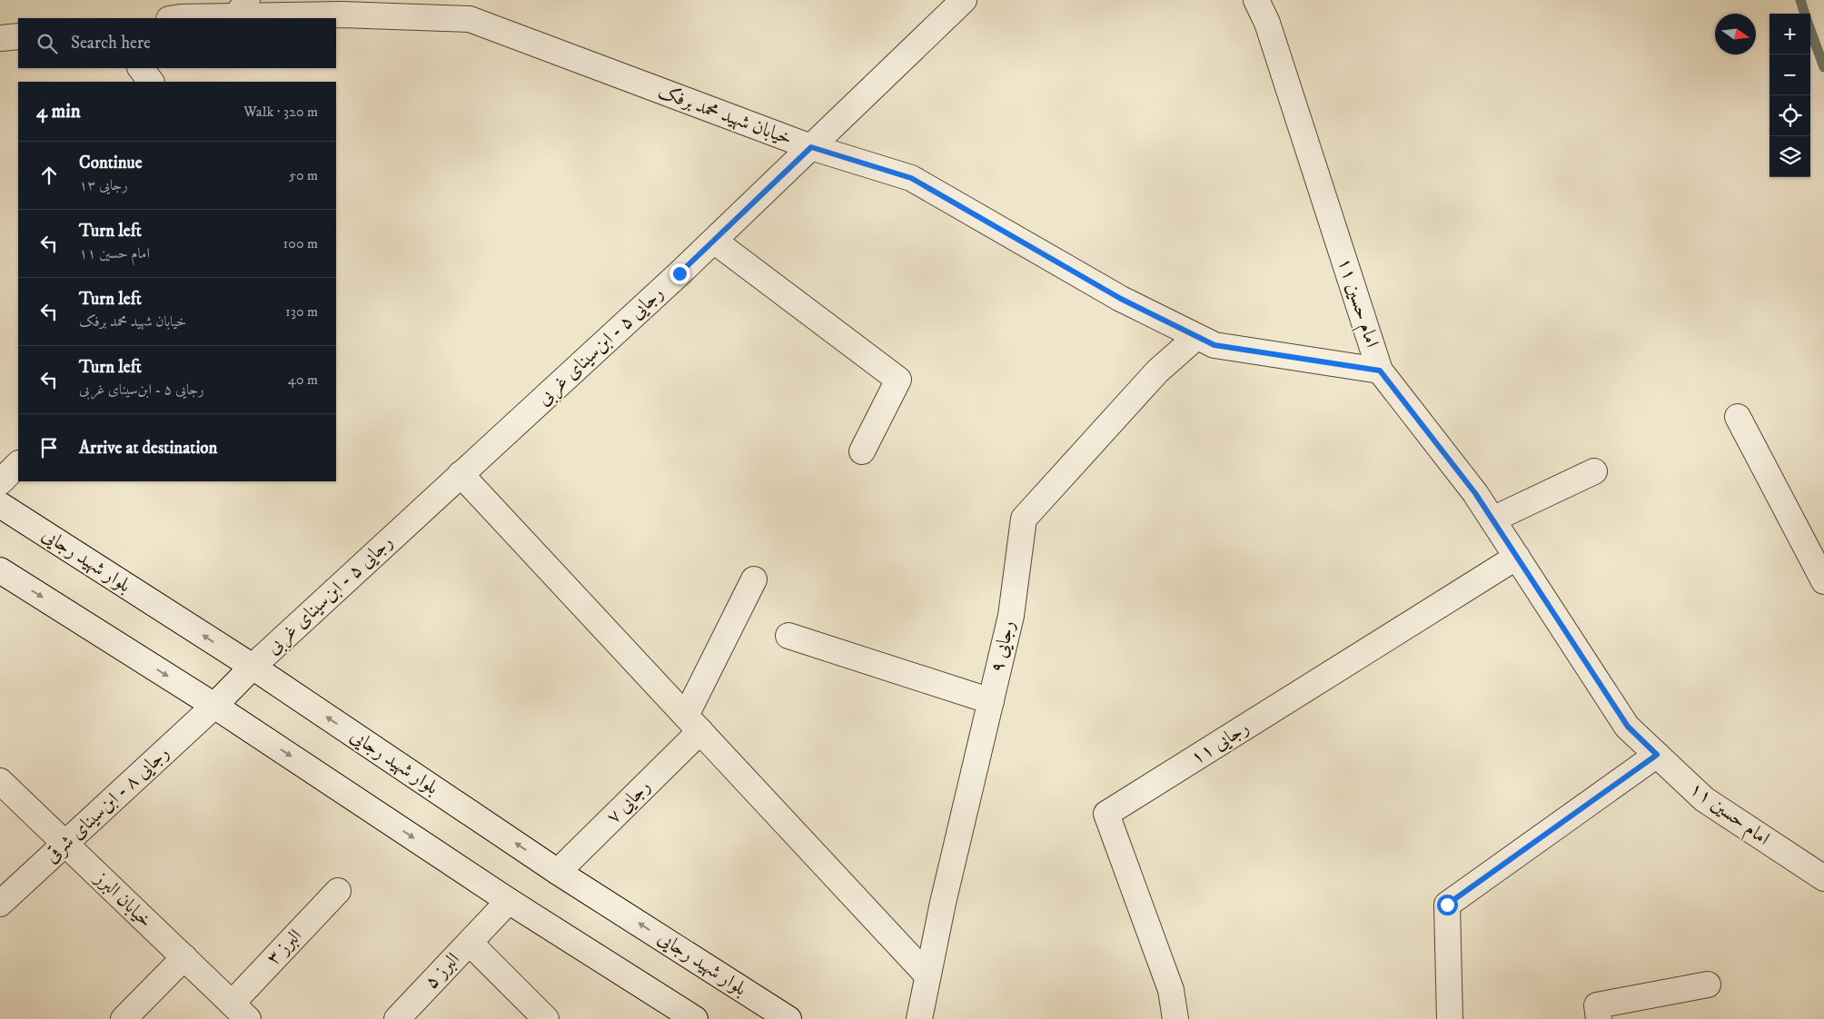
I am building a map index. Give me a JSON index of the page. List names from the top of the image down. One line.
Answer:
{"streets":{"street":["خیابان شهید محمد برفک","امام حسین ۱۱","رجایی ۵ - ابن‌سینای غربی","بلوار شهید رجایی","رجایی ۹","رجایی ۱۱","رجایی ۷","رجایی ۸ - ابن‌سینای شرقی","خیابان البرز","البرز ۳","البرز ۵"]},"crossings":[["خیابان شهید محمد برفک","امام حسین ۱۱"],["خیابان شهید محمد برفک","رجایی ۵ - ابن‌سینای غربی"],["خیابان شهید محمد برفک","رجایی ۹"],["امام حسین ۱۱","رجایی ۱۱"],["رجایی ۵ - ابن‌سینای غربی","بلوار شهید رجایی"],["رجایی ۵ - ابن‌سینای غربی","رجایی ۸ - ابن‌سینای شرقی"],["بلوار شهید رجایی","رجایی ۷"],["رجایی ۸ - ابن‌سینای شرقی","خیابان البرز"],["خیابان البرز","البرز ۳"]],"north":"right","page":{"map_buttons":["+","−"],"search":"Search here","heading":["4 min","Walk · 320 m"],"list":[["Continue","رجایی ۱۳","50 m"],["Turn left","امام حسین ۱۱","100 m"],["Turn left","خیابان شهید محمد برفک","130 m"],["Turn left","رجایی ۵ - ابن‌سینای غربی","40 m"],"Arrive at destination"]}}
